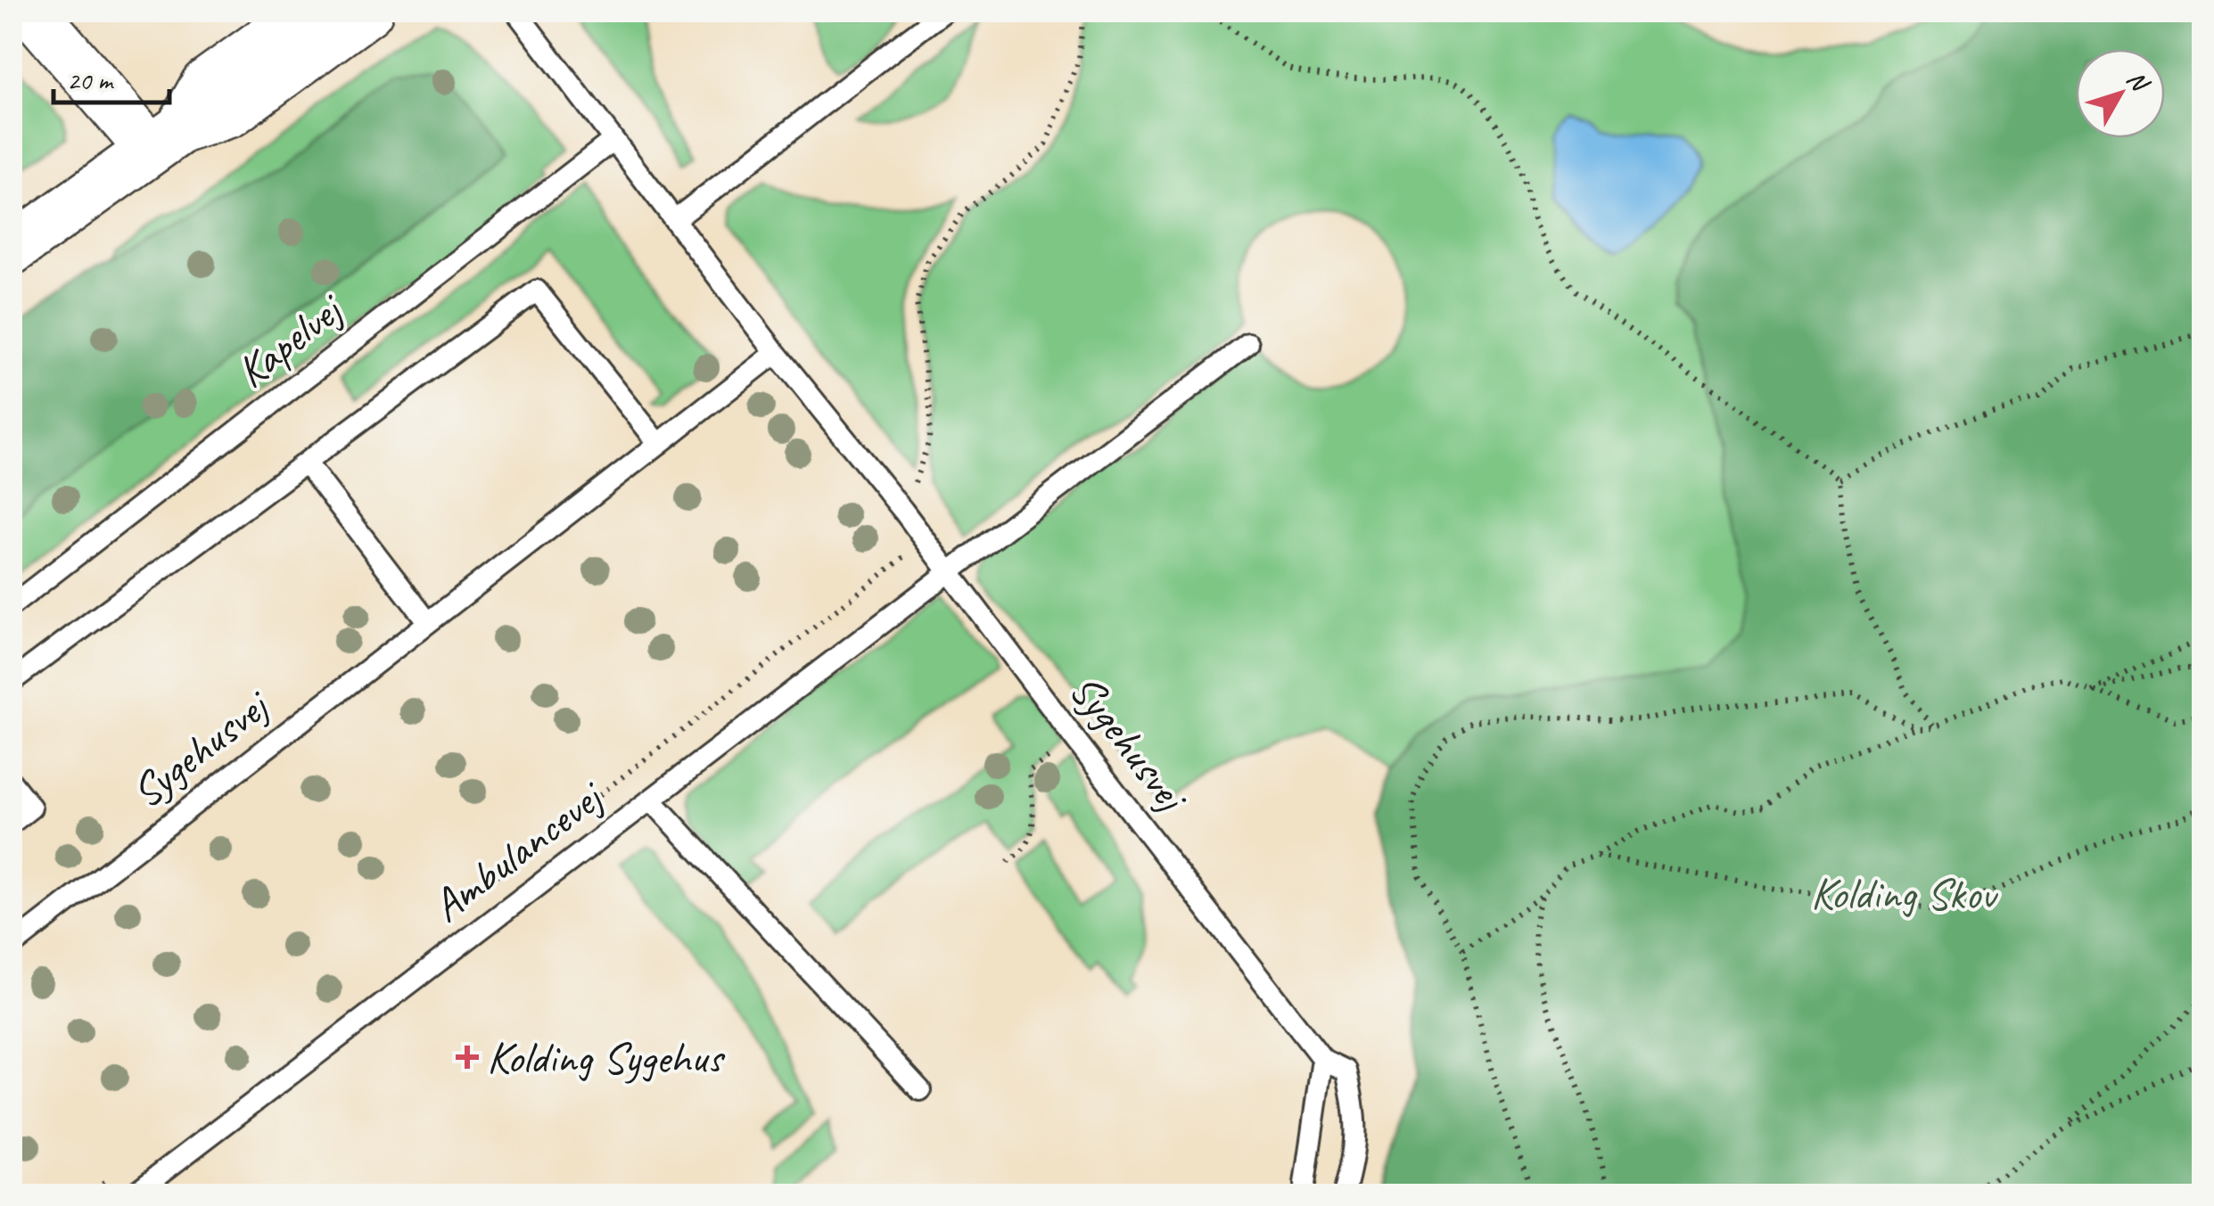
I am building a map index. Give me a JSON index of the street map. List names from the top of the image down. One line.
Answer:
{"streets":{"lane":["Kapelvej","Sygehusvej","Ambulancevej"]},"crossings":[["Kapelvej","Sygehusvej"],["Sygehusvej","Ambulancevej"]],"parks":["Kolding Skov"],"places":{"health":["Kolding Sygehus"]},"scale_bar":"20 m","north":"top right"}
